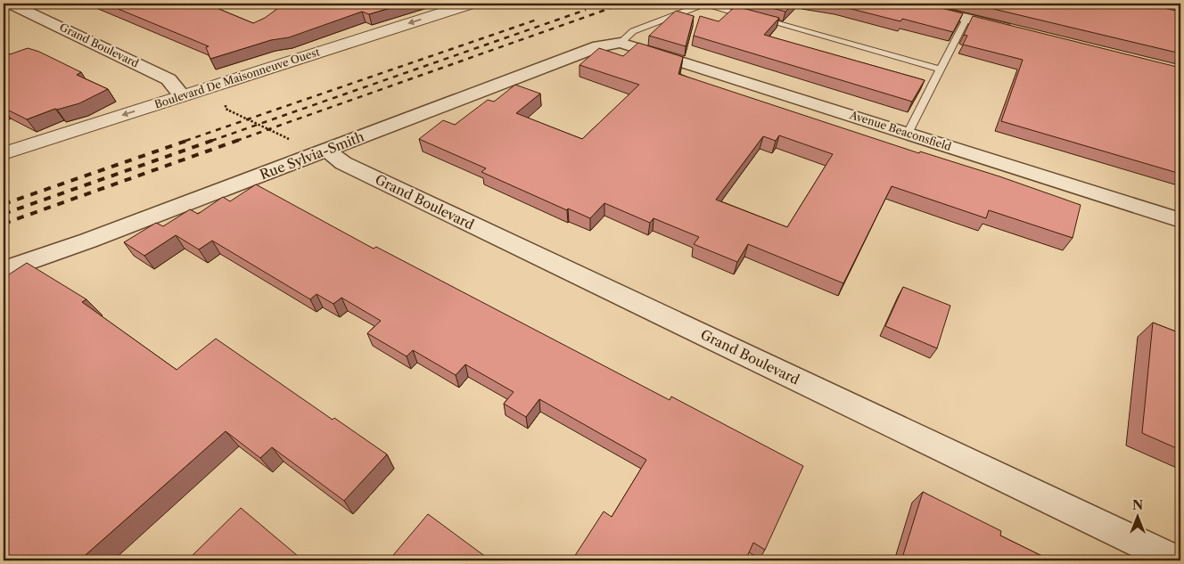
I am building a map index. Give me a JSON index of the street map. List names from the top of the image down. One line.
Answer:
{"streets":{"street":["Grand Boulevard","Boulevard De Maisonneuve Ouest","Avenue Beaconsfield","Rue Sylvia-Smith"]},"crossings":[["Grand Boulevard","Boulevard De Maisonneuve Ouest"],["Grand Boulevard","Rue Sylvia-Smith"],["Avenue Beaconsfield","Rue Sylvia-Smith"]],"one_way":["Boulevard De Maisonneuve Ouest"],"north":"top"}
